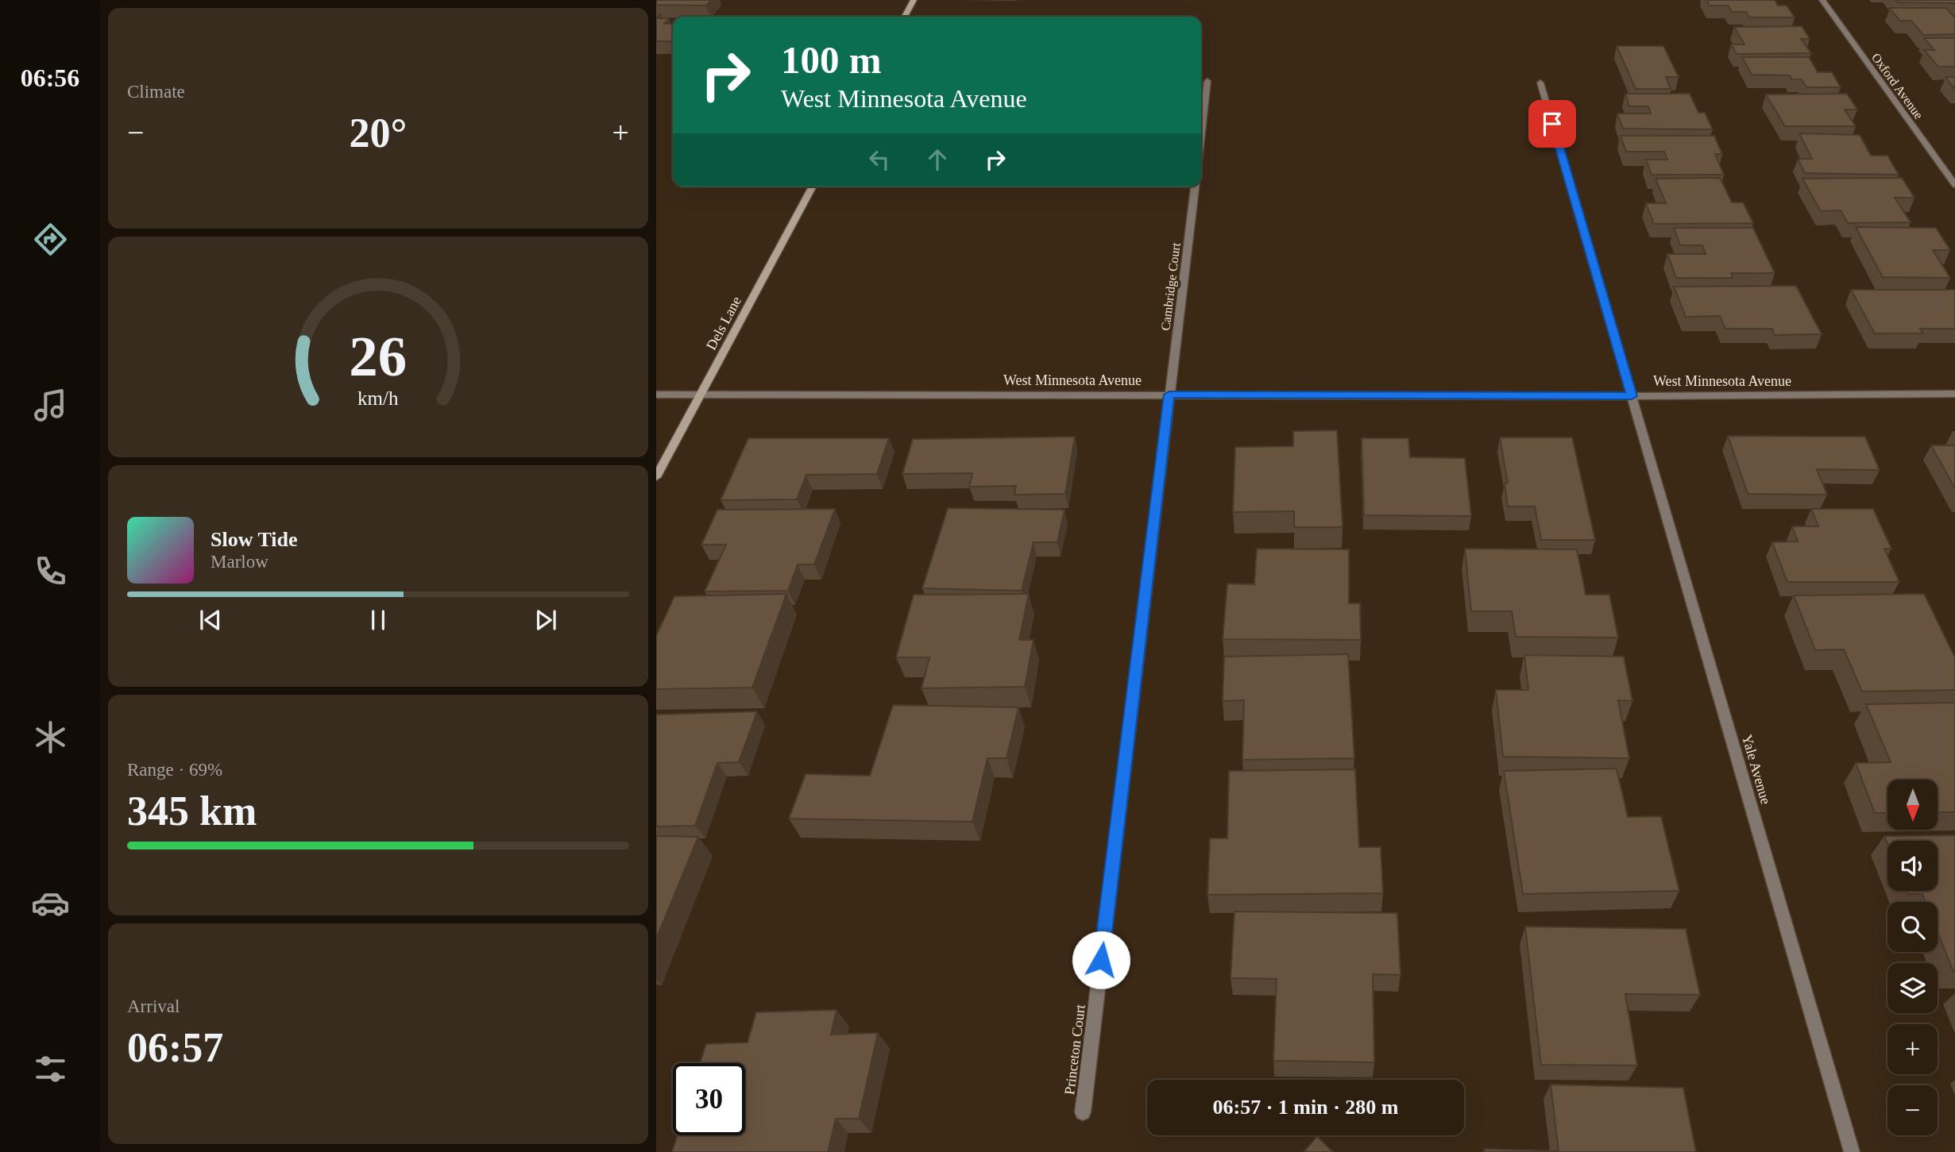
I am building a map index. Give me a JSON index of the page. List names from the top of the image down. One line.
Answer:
{"streets":{"street":["Oxford Avenue","Cambridge Court","Dels Lane","West Minnesota Avenue","Yale Avenue","Princeton Court"]},"crossings":[["Cambridge Court","West Minnesota Avenue"],["Cambridge Court","Princeton Court"],["Dels Lane","West Minnesota Avenue"],["West Minnesota Avenue","Yale Avenue"],["West Minnesota Avenue","Princeton Court"]],"north":"bottom","page":{"tabs":"06:56","tile":["Climate",["Range · 69%","345 km"],["Arrival","06:57"]],"turn":["100 m","West Minnesota Avenue"],"heat":["−","20°","+"],"song":["Slow Tide","Marlow"],"map_buttons":["+","−"],"limit":"30","trip":"06:57 · 1 min · 280 m","gauge":["26","km/h"]}}
